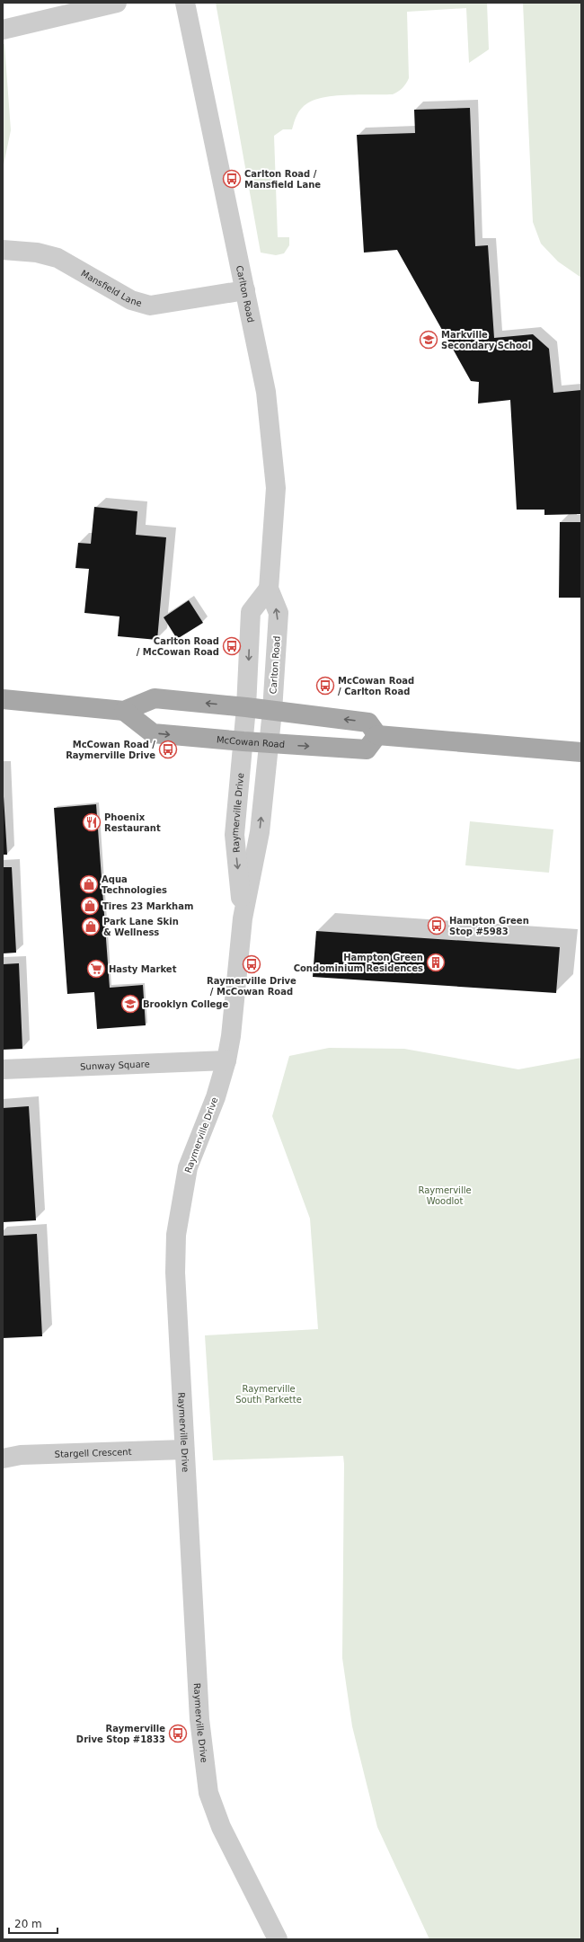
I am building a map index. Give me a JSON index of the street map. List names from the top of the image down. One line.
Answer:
{"streets":{"main road":["McCowan Road"],"street":["Mansfield Lane","Carlton Road","Raymerville Drive","Sunway Square","Stargell Crescent"]},"crossings":[["Mansfield Lane","Carlton Road"],["Carlton Road","McCowan Road"],["Carlton Road","Raymerville Drive"],["McCowan Road","Raymerville Drive"],["Raymerville Drive","Sunway Square"],["Raymerville Drive","Stargell Crescent"]],"parks":["Raymerville Woodlot","Raymerville South Parkette"],"places":{"bus stop":["Carlton Road / Mansfield Lane","Carlton Road / McCowan Road","McCowan Road / Carlton Road","McCowan Road / Raymerville Drive","Hampton Green Stop #5983","Raymerville Drive / McCowan Road","Raymerville Drive Stop #1833"],"school or university":["Markville Secondary School","Brooklyn College"],"restaurant":["Phoenix Restaurant"],"shop":["Aqua Technologies","Tires 23 Markham","Park Lane Skin & Wellness"],"building":["Hampton Green Condominium Residences"],"supermarket":["Hasty Market"]},"scale_bar":"20 m"}
